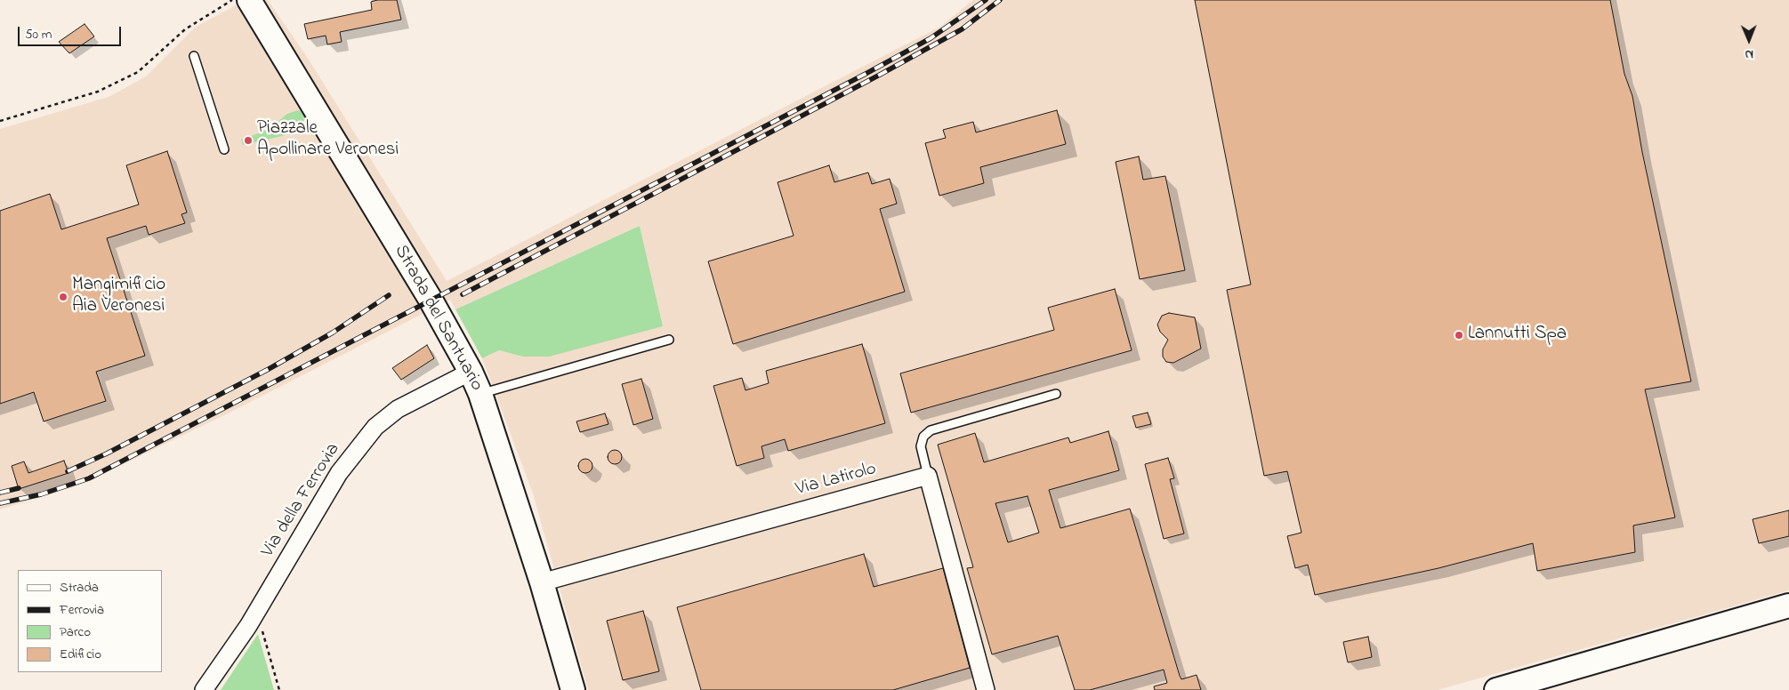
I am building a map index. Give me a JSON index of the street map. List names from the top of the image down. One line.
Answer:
{"streets":{"street":["Strada del Santuario","Via Latirolo","Via della Ferrovia"]},"crossings":[["Strada del Santuario","Via Latirolo"],["Strada del Santuario","Via della Ferrovia"]],"places":["Piazzale Apollinare Veronesi","Mangimificio Aia Veronesi","Lannutti Spa"],"legend":["Strada","Ferrovia","Parco","Edificio"],"scale_bar":"50 m","north":"bottom"}
